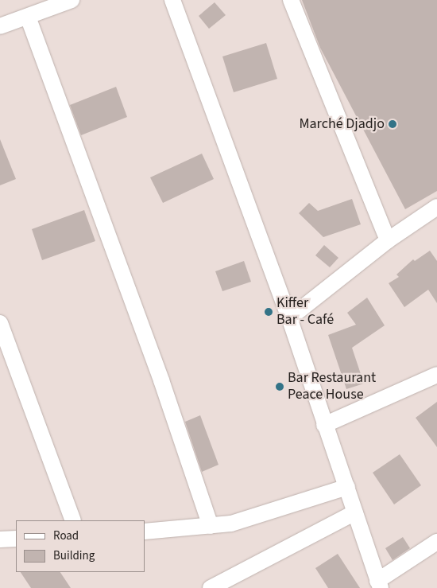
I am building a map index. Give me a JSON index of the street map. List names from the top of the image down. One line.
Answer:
{"places":["Marché Djadjo","Kiffer Bar - Café","Bar Restaurant Peace House"],"legend":["Road","Building"]}
